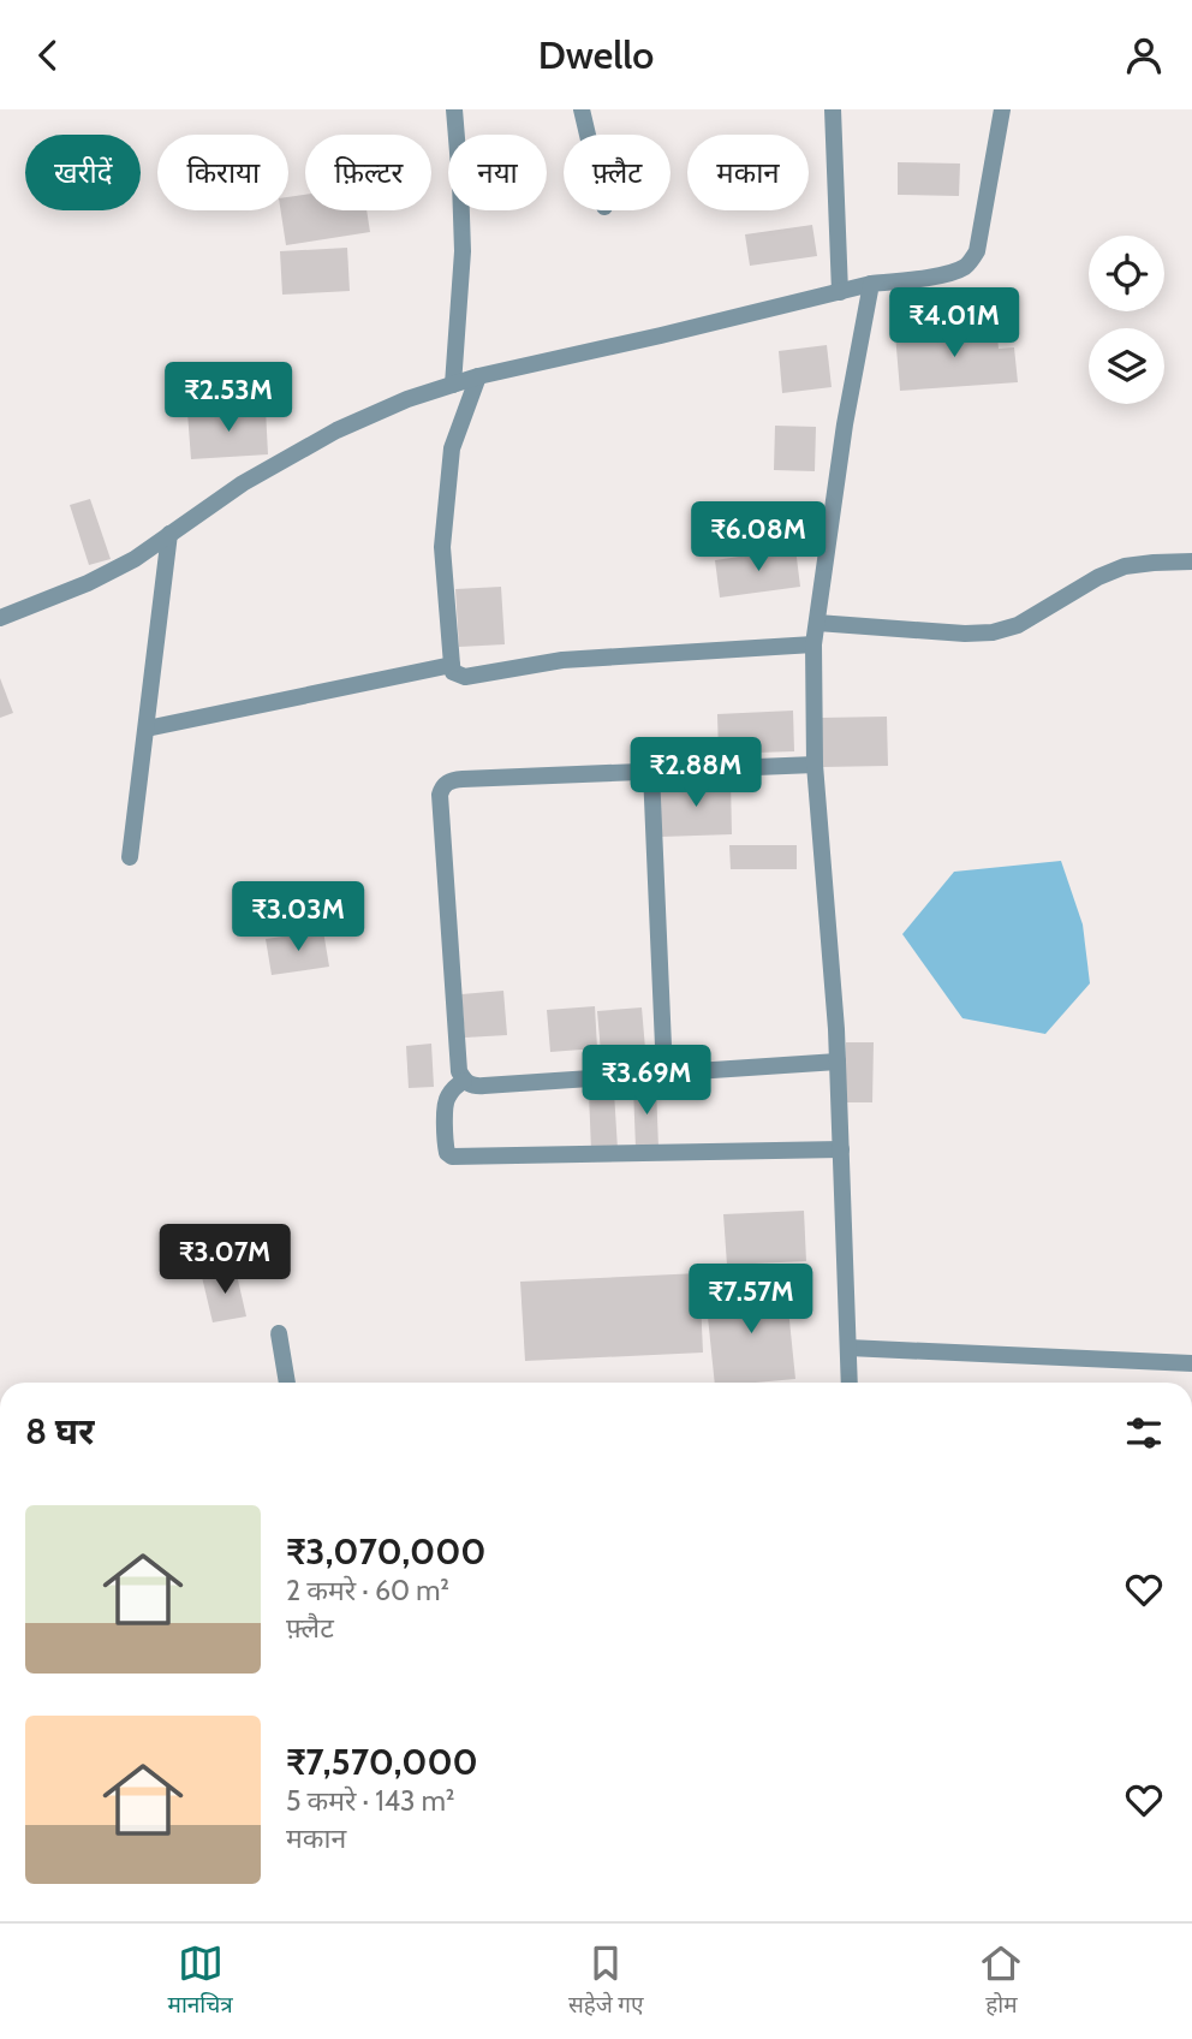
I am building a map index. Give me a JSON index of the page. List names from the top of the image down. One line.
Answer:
{"page":{"header":"Dwello","chip":["खरीदें","किराया","फ़िल्टर","नया","फ़्लैट","मकान"],"price":["₹4.01M","₹2.53M","₹6.08M","₹2.88M","₹3.03M","₹3.69M","₹3.07M","₹7.57M"],"heading":"8 घर","list":[{"name":"₹3,070,000","note":"2 कमरे · 60 m² · फ़्लैट"},{"name":"₹7,570,000","note":"5 कमरे · 143 m² · मकान"}],"tabs":["मानचित्र","सहेजे गए","होम"]}}
